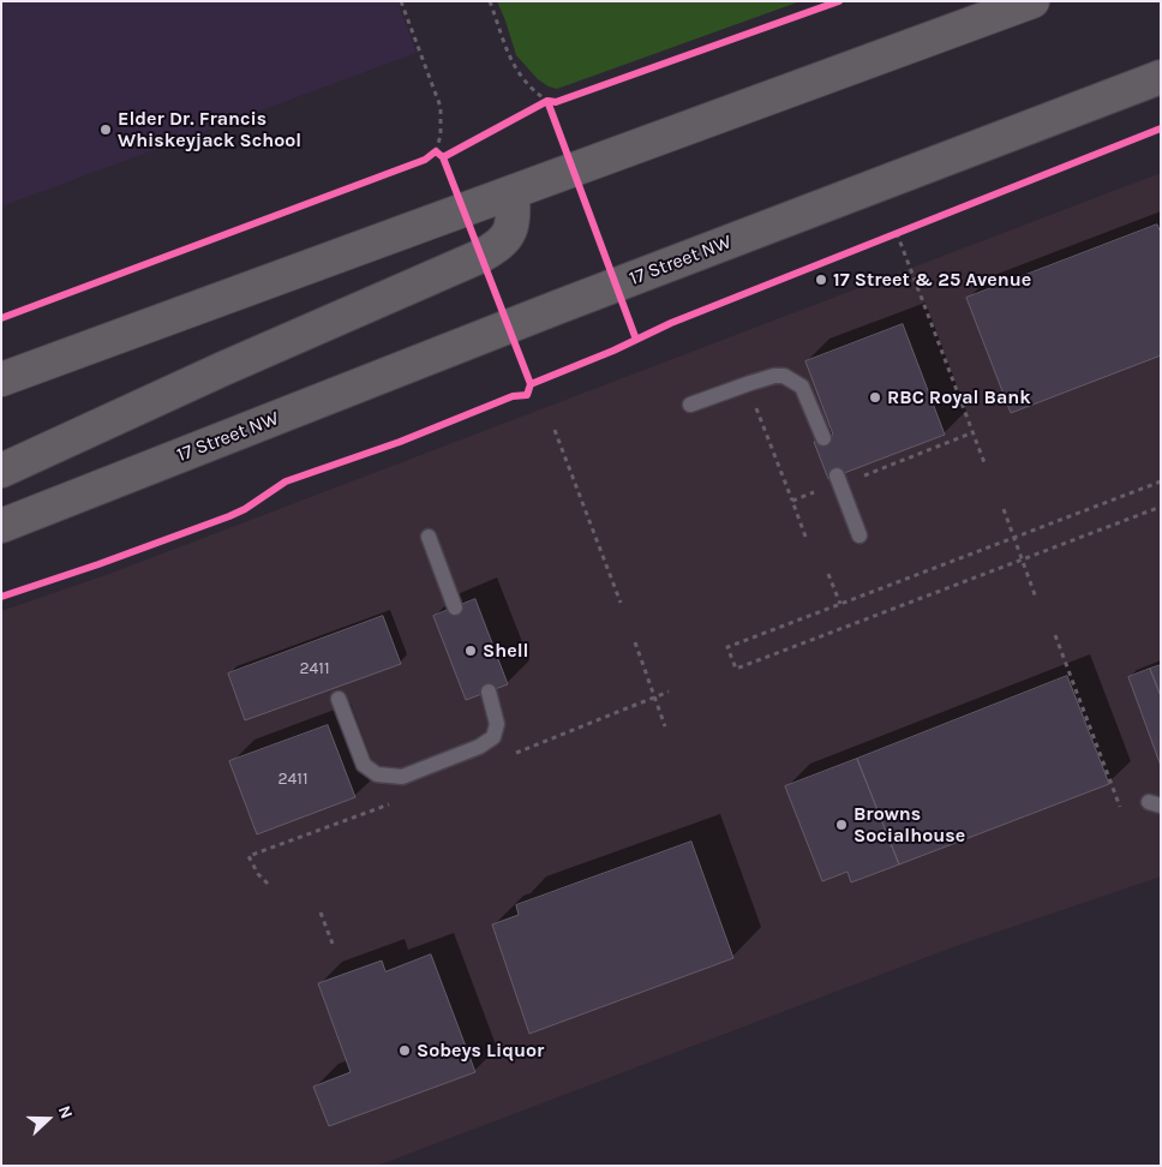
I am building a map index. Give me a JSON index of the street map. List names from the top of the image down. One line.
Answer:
{"streets":{"main road":["17 Street NW"]},"places":["Elder Dr. Francis Whiskeyjack School","17 Street & 25 Avenue","RBC Royal Bank","Shell","Browns Socialhouse","Sobeys Liquor"],"house_numbers":["2411","2411"],"north":"right"}
